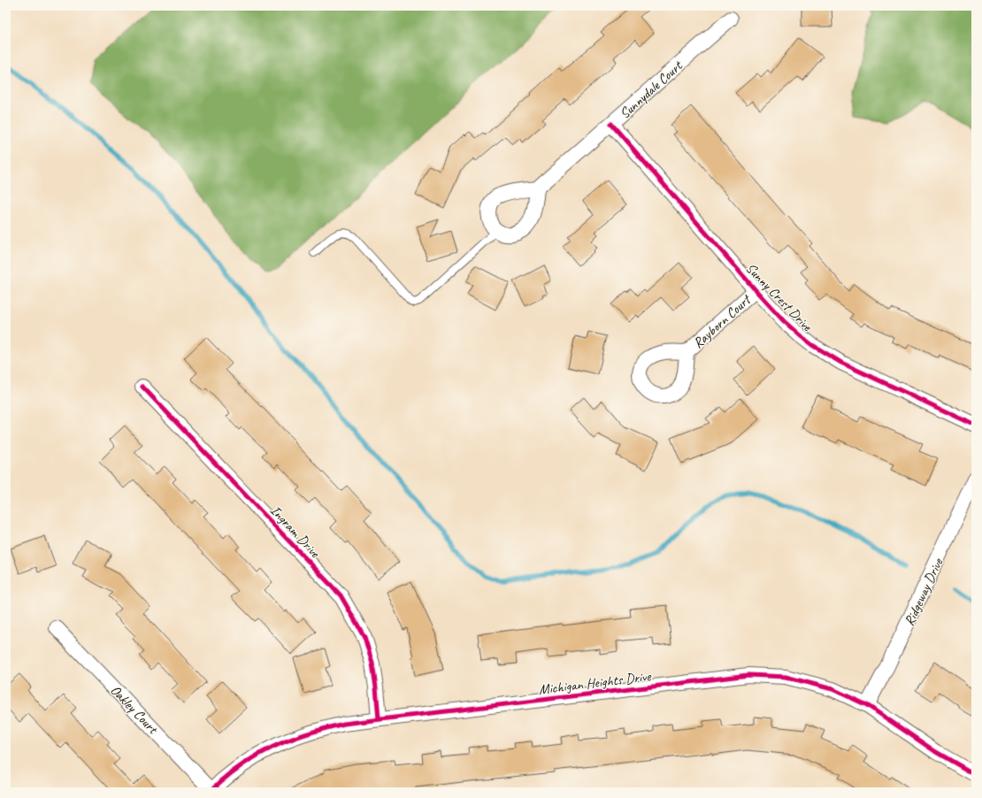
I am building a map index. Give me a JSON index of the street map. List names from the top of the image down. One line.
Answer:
{"streets":{"street":["Sunnydale Court","Sunny Crest Drive","Rayborn Court","Ingram Drive","Ridgeway Drive","Michigan Heights Drive","Oakley Court"]},"crossings":[["Sunnydale Court","Sunny Crest Drive"],["Sunny Crest Drive","Rayborn Court"],["Ingram Drive","Michigan Heights Drive"],["Ridgeway Drive","Michigan Heights Drive"],["Michigan Heights Drive","Oakley Court"]]}
